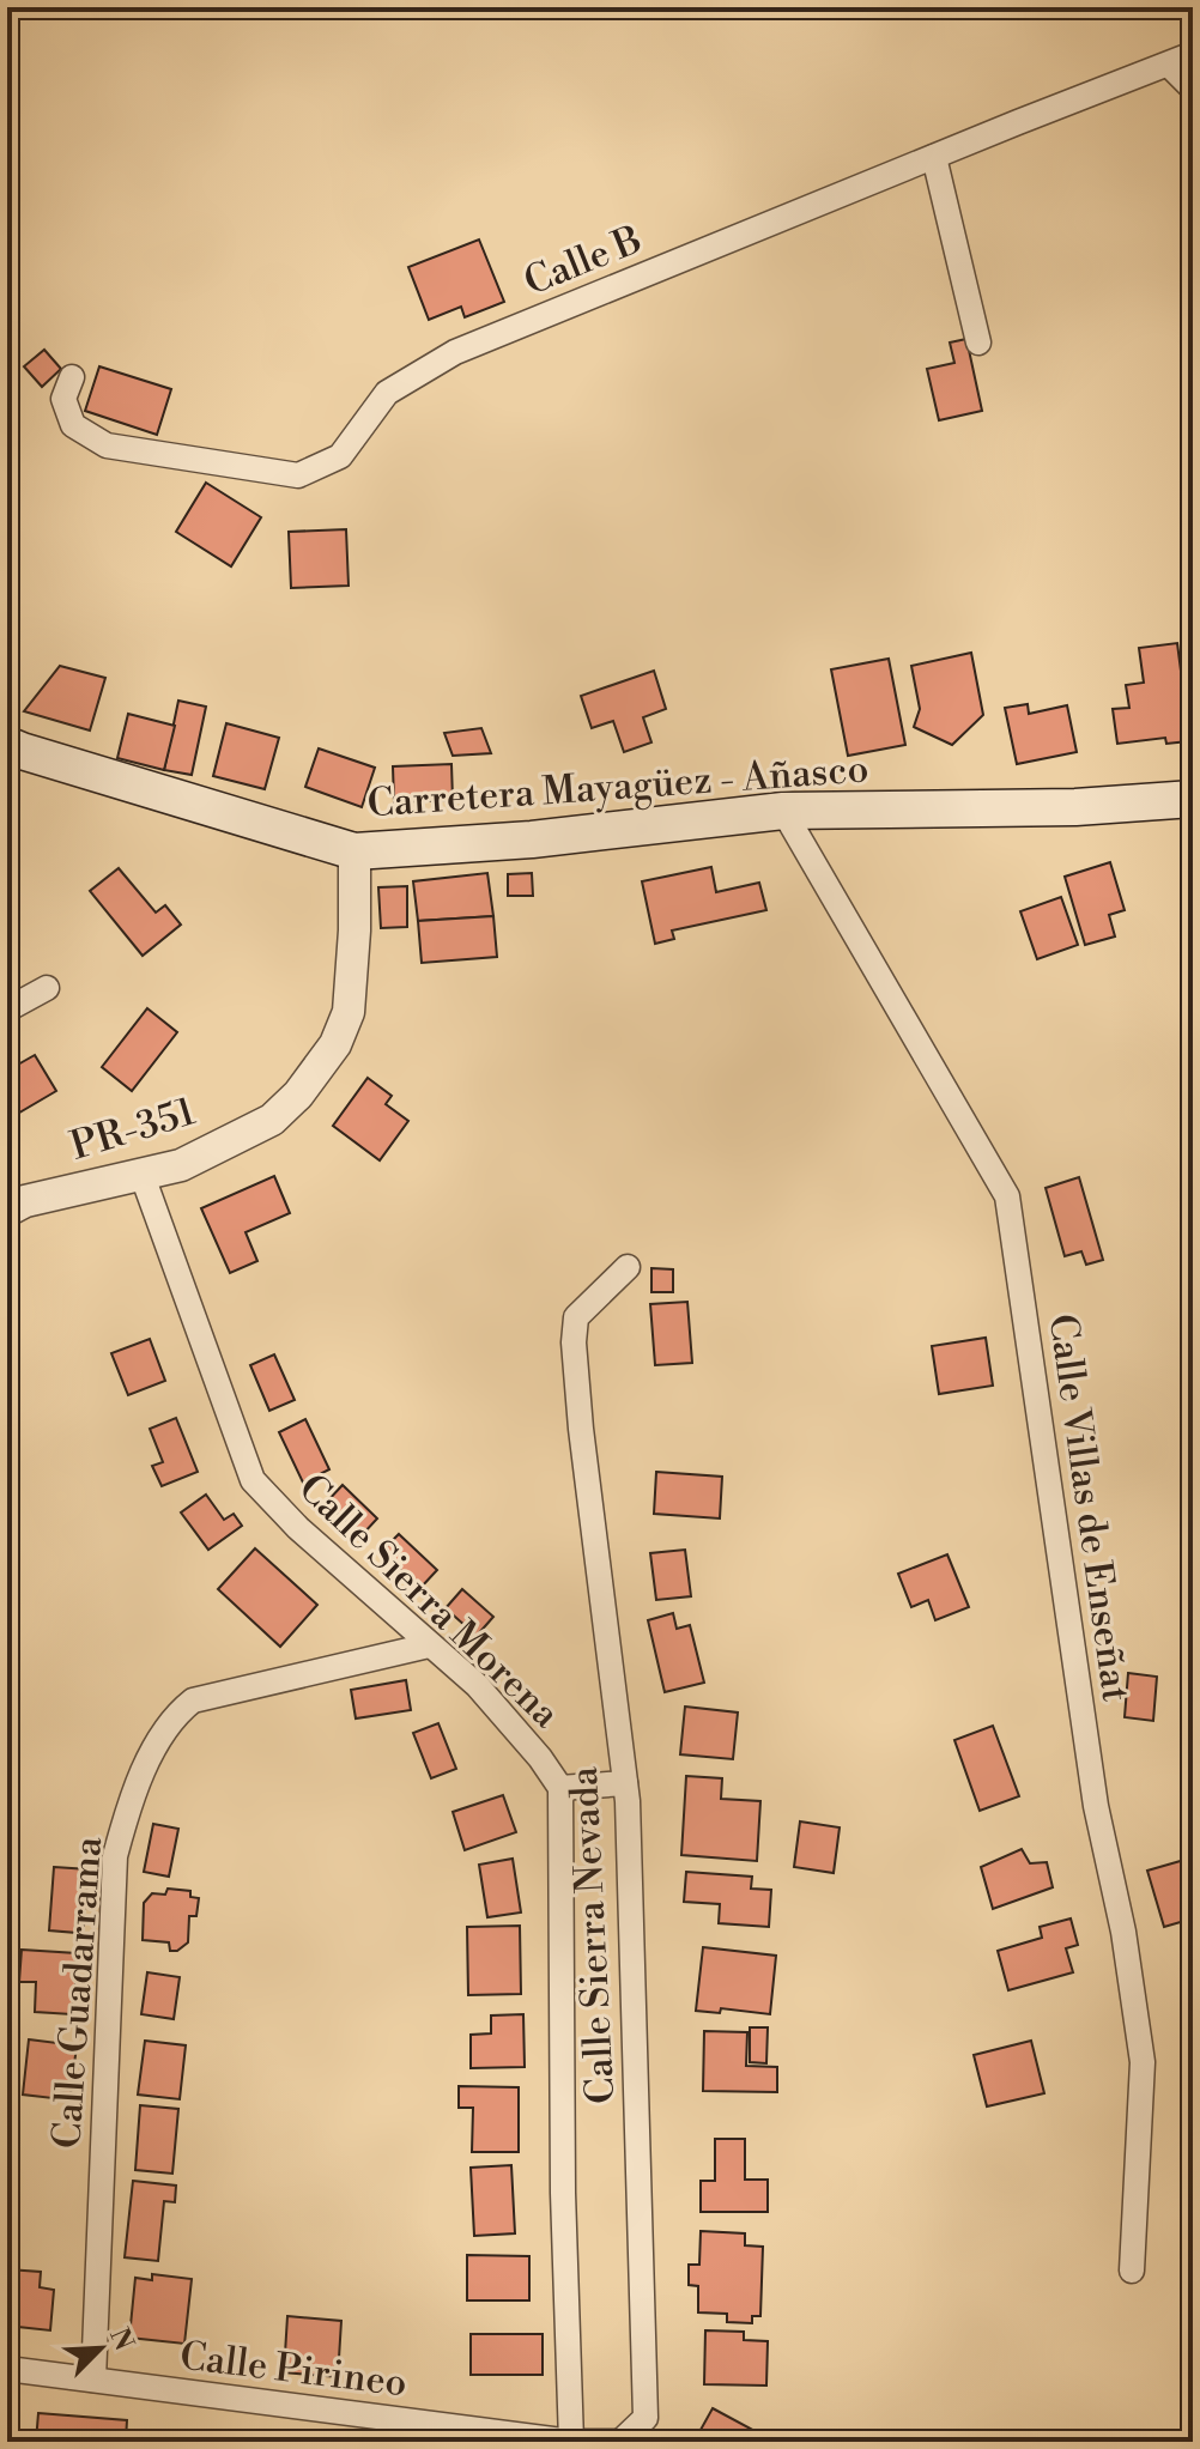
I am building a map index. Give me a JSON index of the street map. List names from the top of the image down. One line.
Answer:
{"streets":{"main road":["Carretera Mayagüez - Añasco"],"street":["Calle B","PR-351","Calle Villas de Enseñat","Calle Sierra Morena","Calle Sierra Nevada","Calle Guadarrama","Calle Pirineo"]},"crossings":[["Carretera Mayagüez - Añasco","PR-351"],["Carretera Mayagüez - Añasco","Calle Villas de Enseñat"],["PR-351","Calle Sierra Morena"],["Calle Sierra Morena","Calle Guadarrama"],["Calle Sierra Morena","Calle Pirineo"],["Calle Sierra Nevada","Calle Pirineo"],["Calle Guadarrama","Calle Pirineo"]],"north":"top right"}
